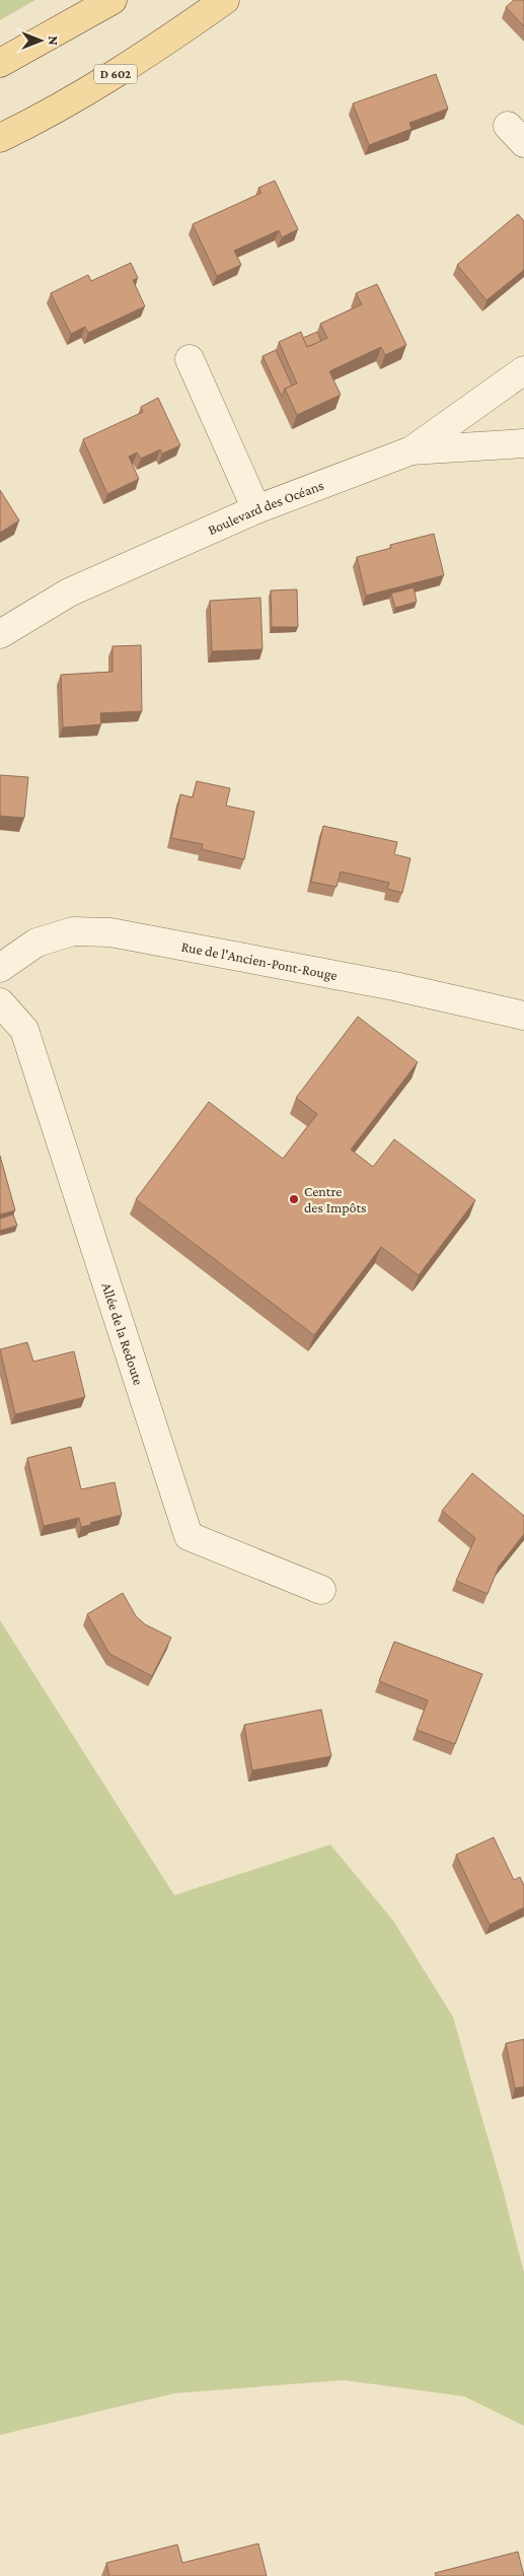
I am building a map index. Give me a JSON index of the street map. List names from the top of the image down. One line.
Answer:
{"streets":{"main road":["D 602"],"street":["Boulevard des Océans","Rue de l'Ancien-Pont-Rouge","Allée de la Redoute"]},"places":["Centre des Impôts"],"north":"right"}
